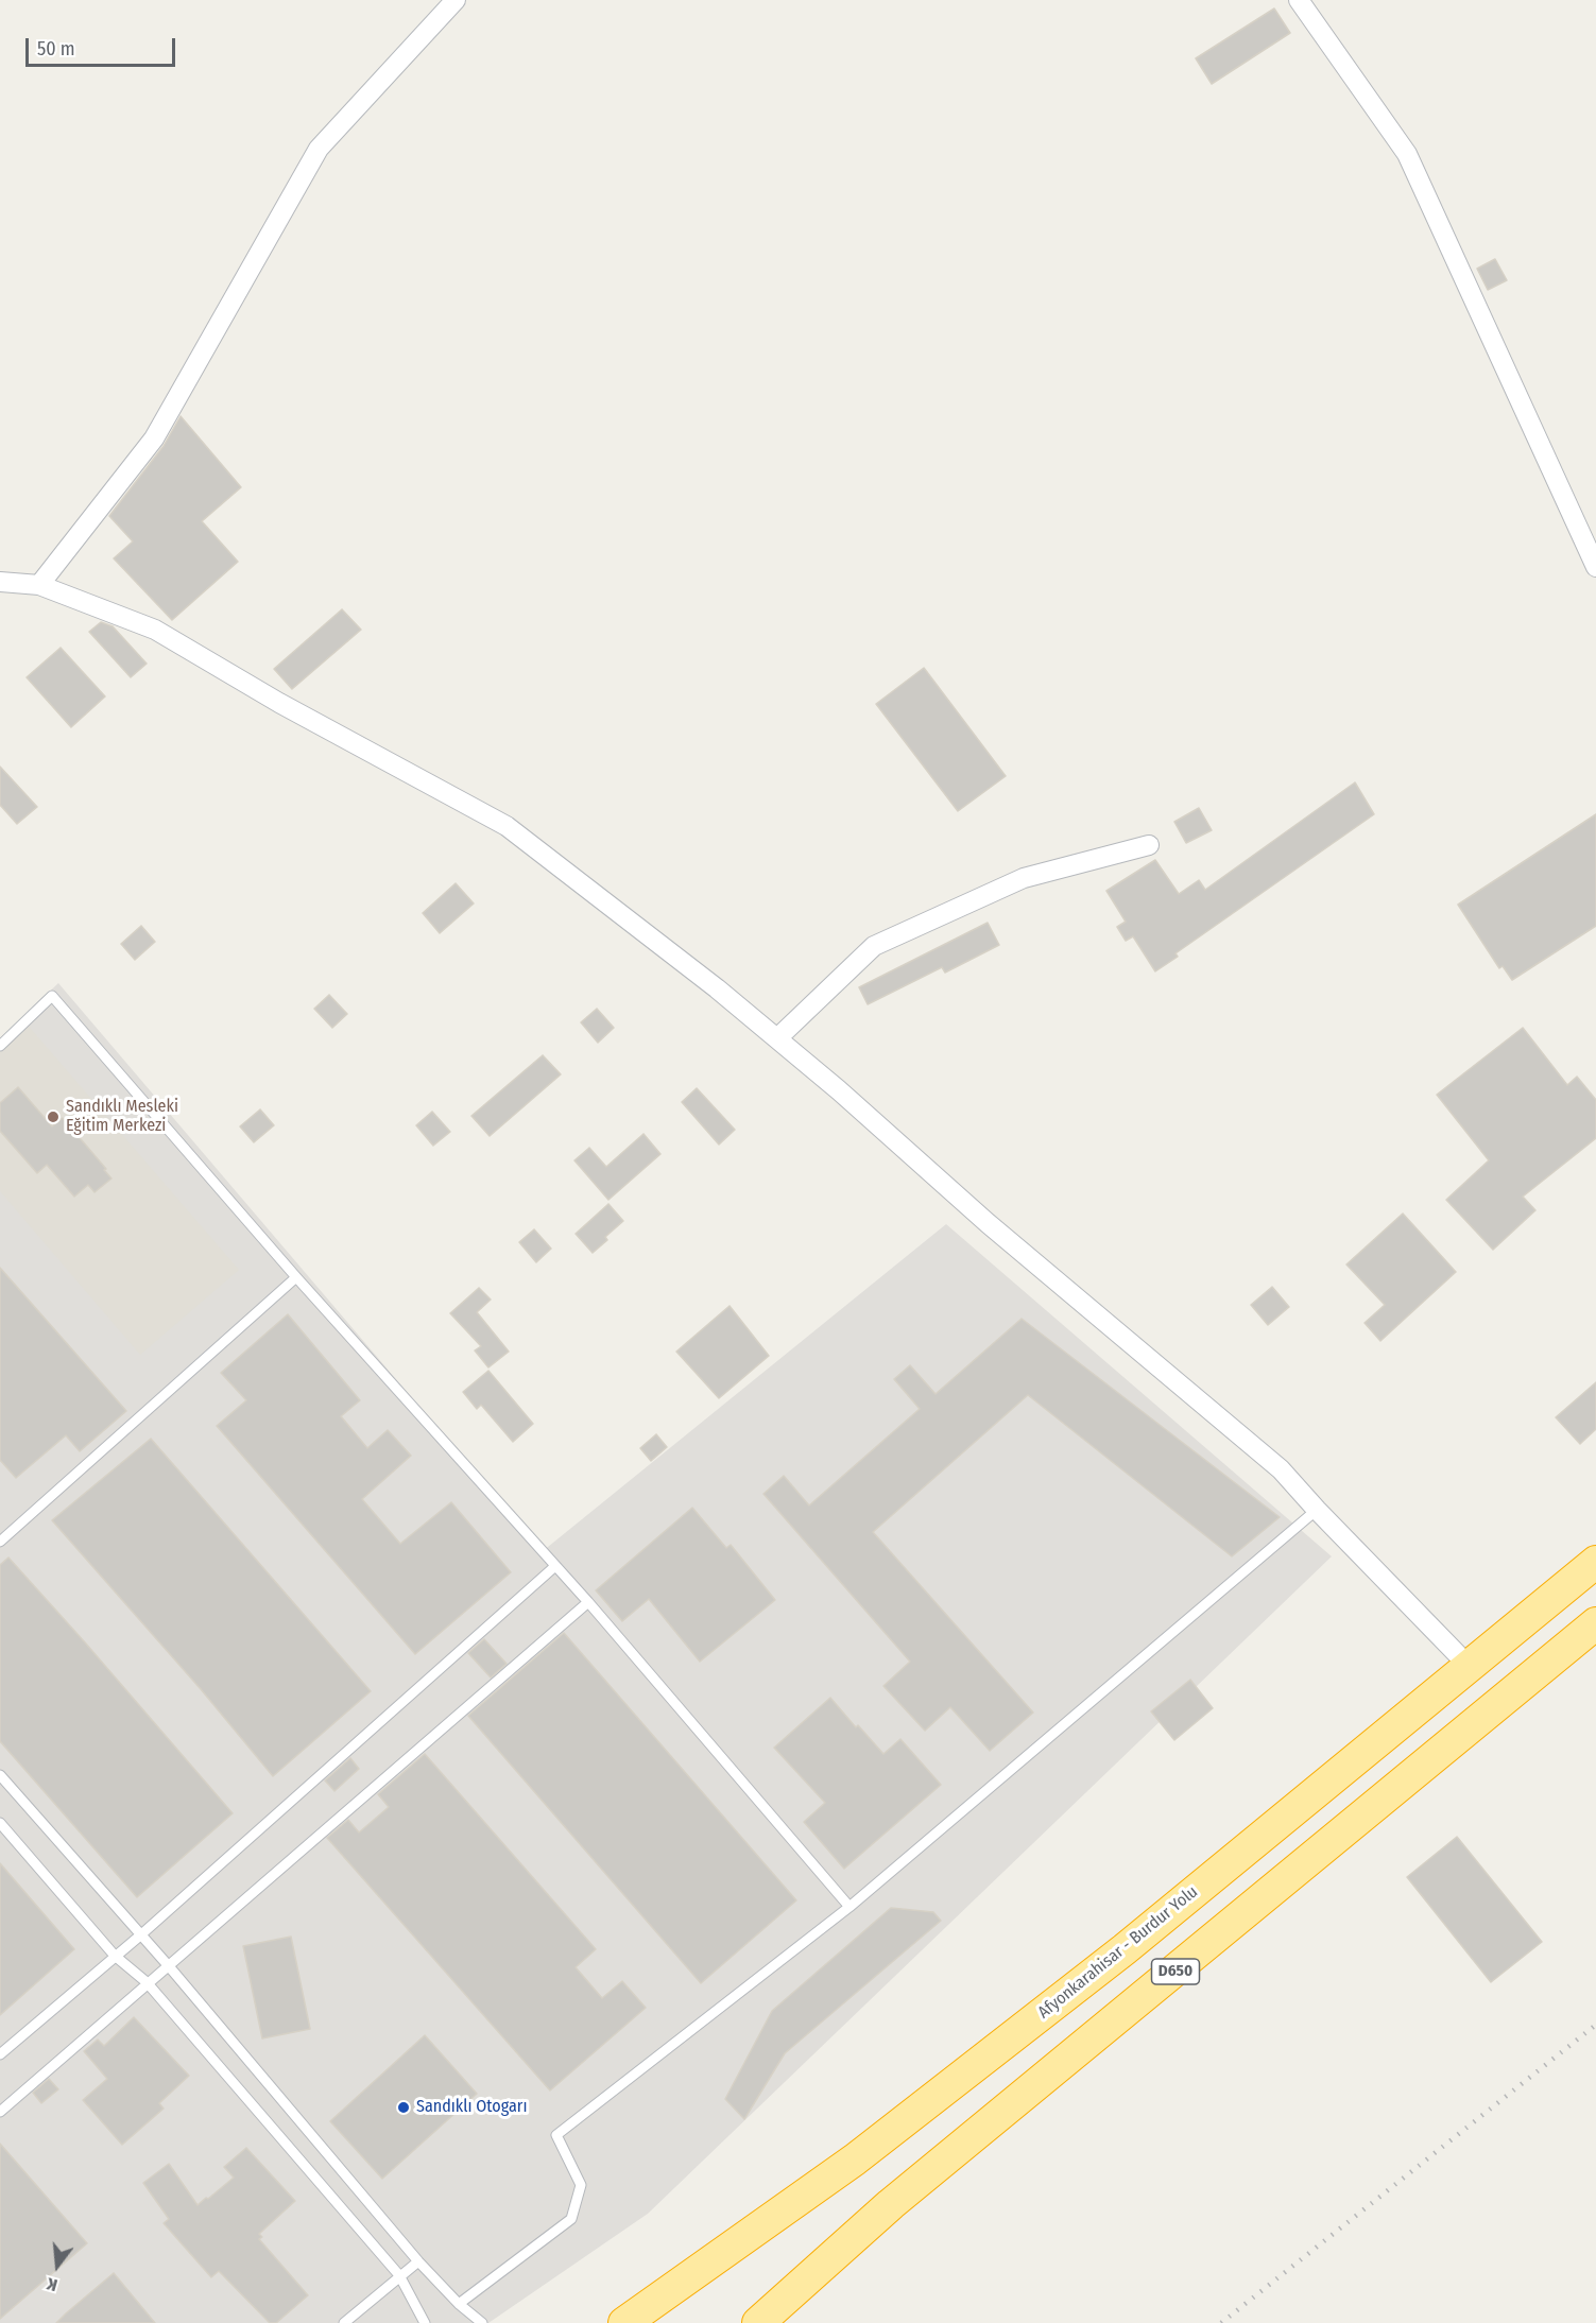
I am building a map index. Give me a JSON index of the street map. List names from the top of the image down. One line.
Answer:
{"streets":{"highway":["Afyonkarahisar - Burdur Yolu","D650"]},"places":["Sandıklı Mesleki Eğitim Merkezi","Sandıklı Otogarı"],"scale_bar":"50 m","north":"bottom"}
